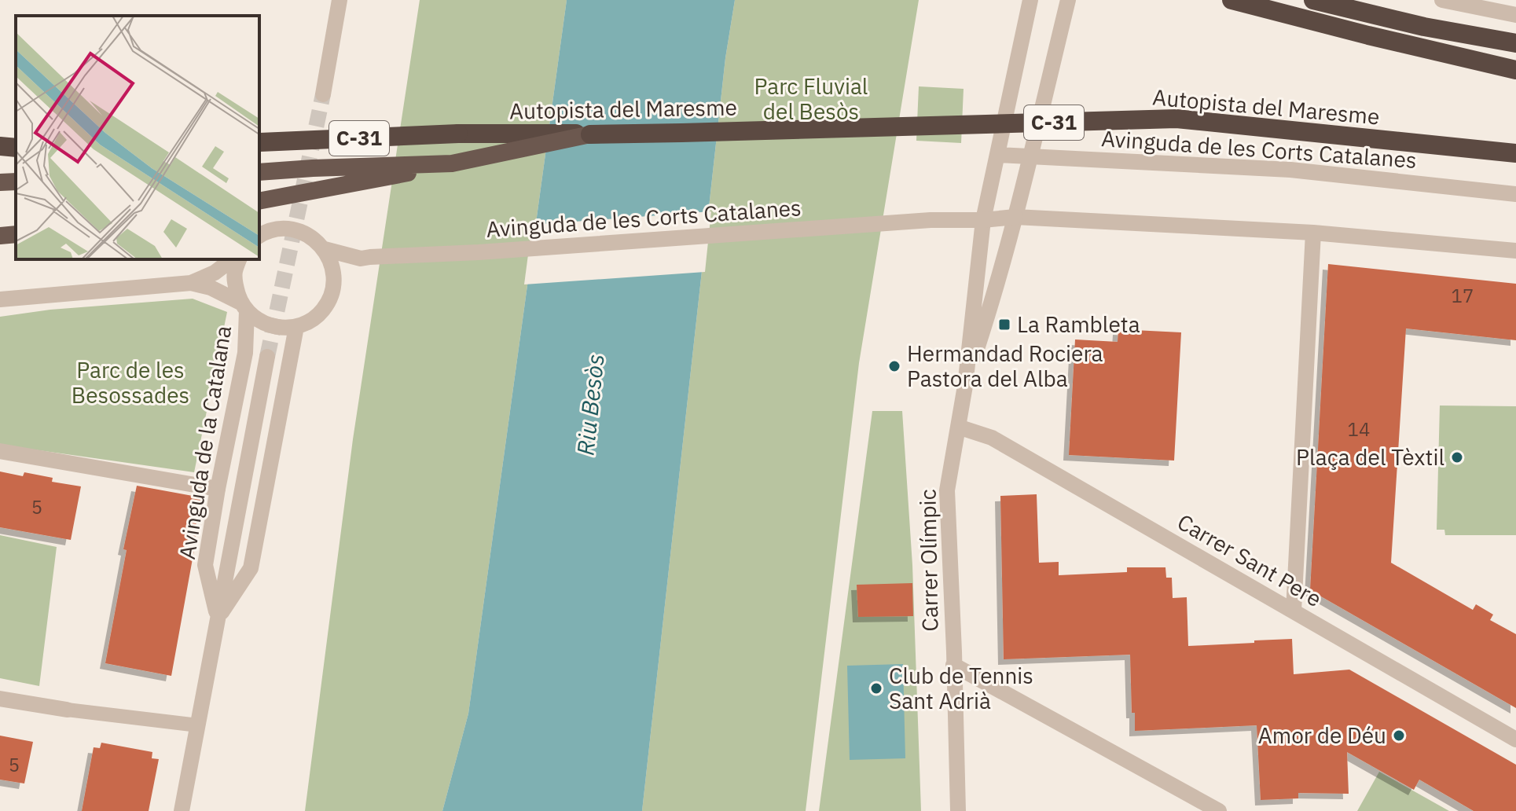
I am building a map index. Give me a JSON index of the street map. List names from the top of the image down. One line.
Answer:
{"streets":{"highway":["Autopista del Maresme","C-31"],"street":["Avinguda de les Corts Catalanes","Avinguda de la Catalana","Carrer Olímpic","Carrer Sant Pere"]},"crossings":[["Avinguda de les Corts Catalanes","Carrer Olímpic"],["Carrer Olímpic","Carrer Sant Pere"]],"water":["Riu Besòs"],"parks":["Parc Fluvial del Besòs","Parc de les Besossades"],"places":{"transit":["La Rambleta"],"other":["Hermandad Rociera Pastora del Alba","Plaça del Tèxtil","Club de Tennis Sant Adrià","Amor de Déu"]},"house_numbers":["17","14","5","5"]}
